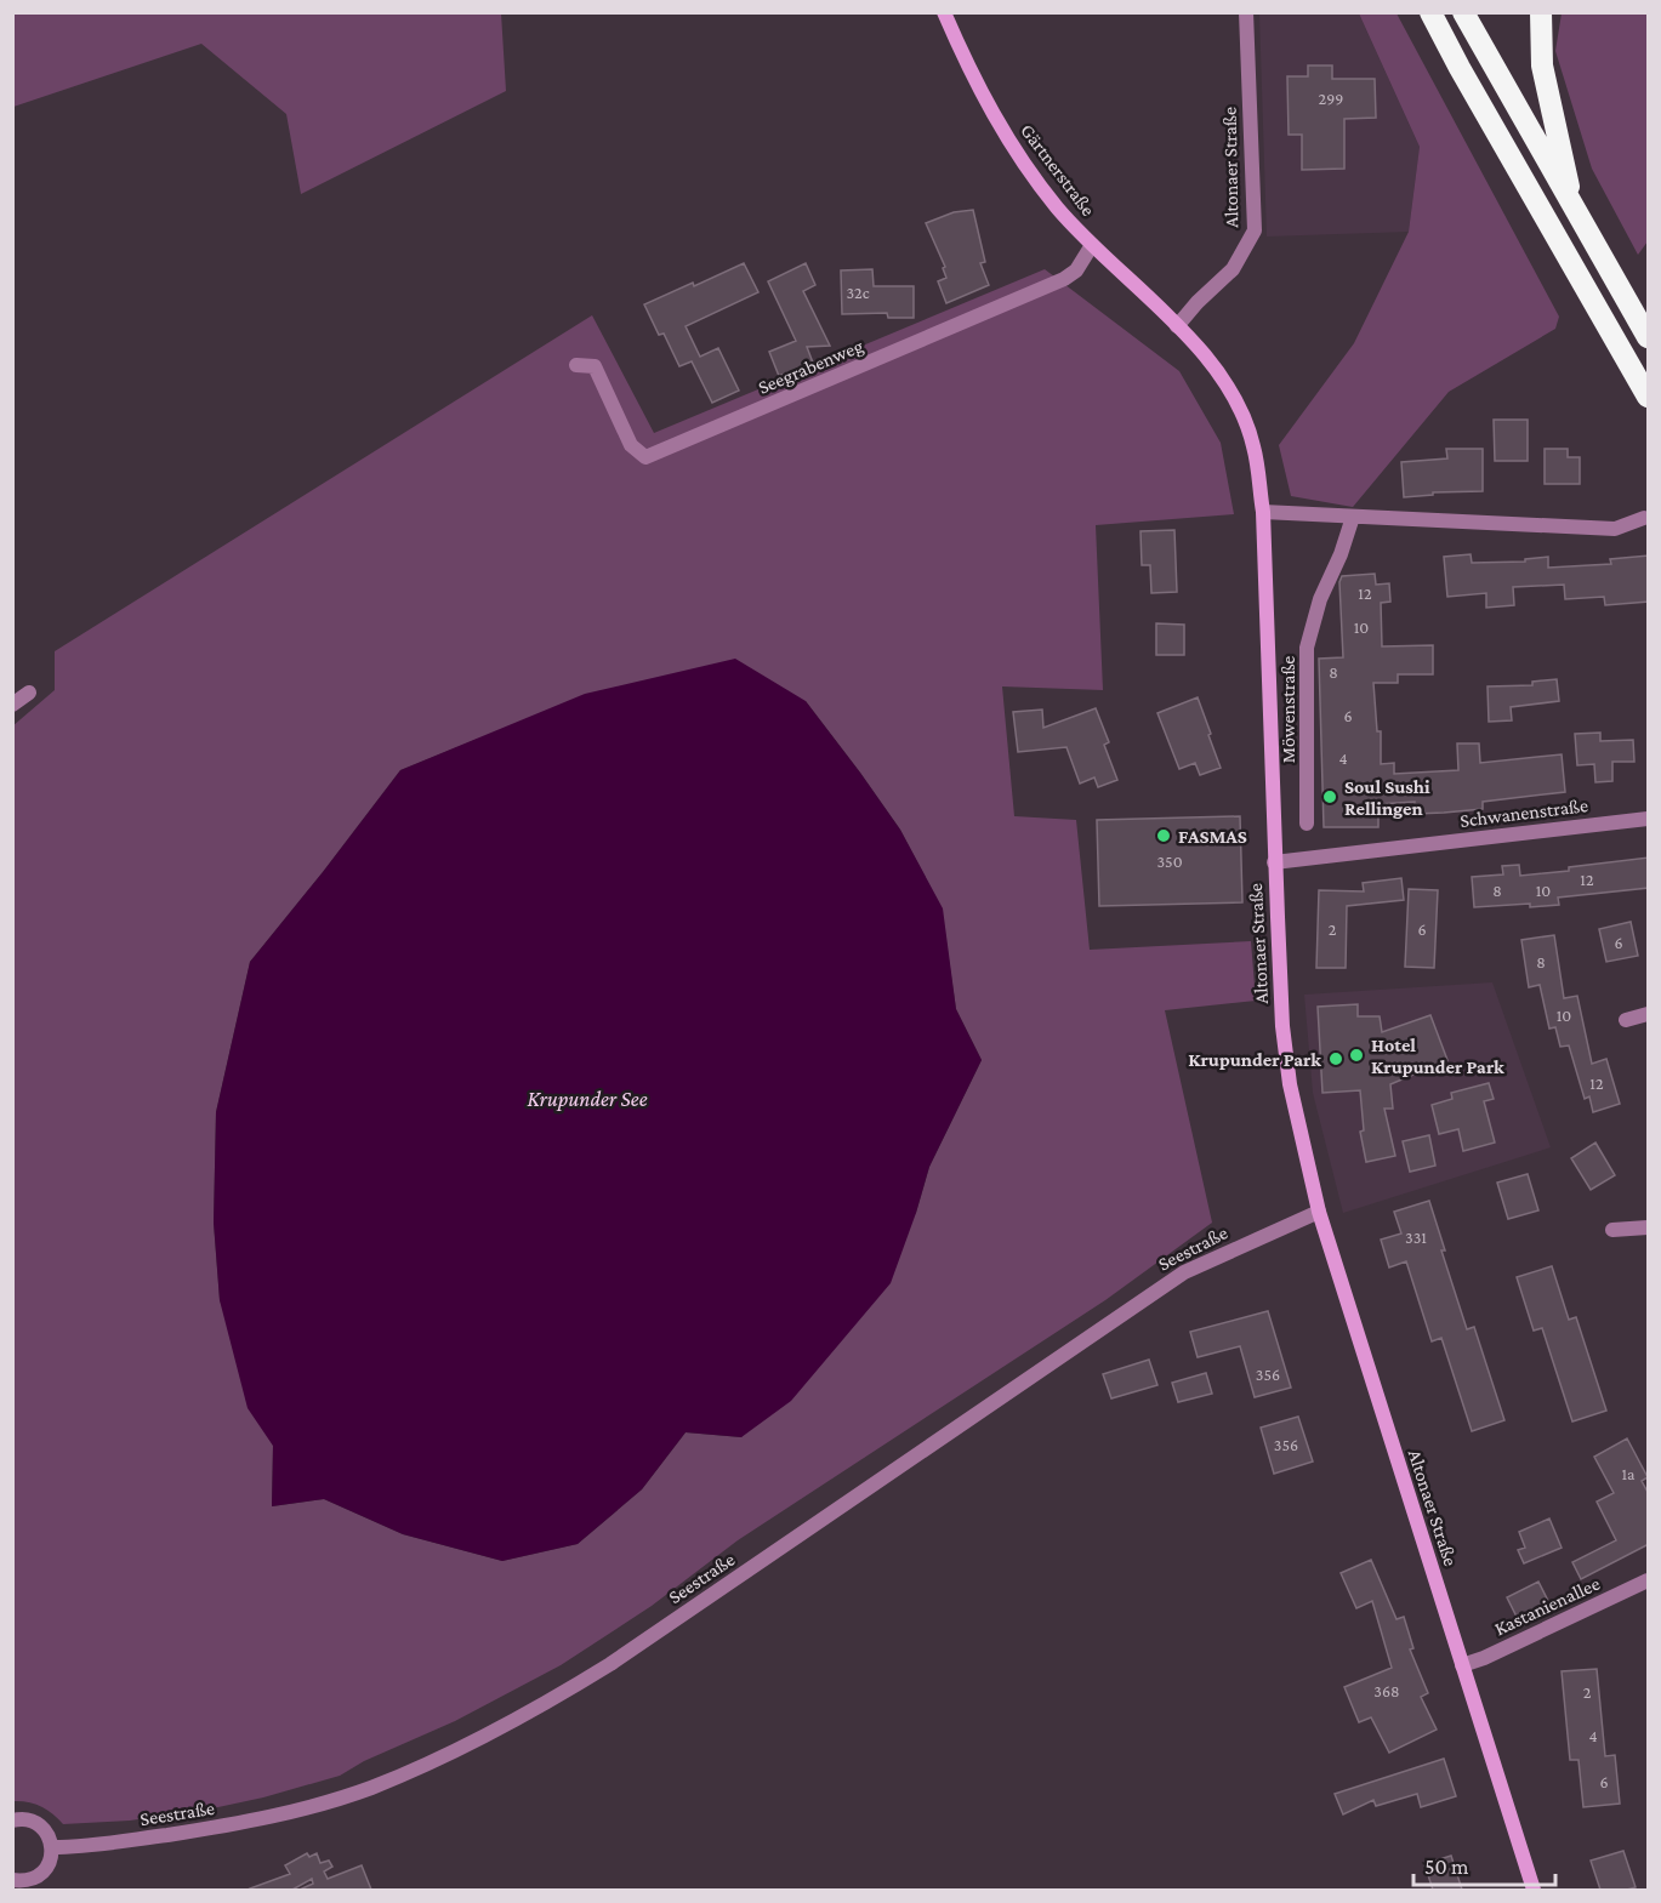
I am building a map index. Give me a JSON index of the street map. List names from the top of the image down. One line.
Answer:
{"streets":{"main road":["Altonaer Straße","Gärtnerstraße"],"street":["Seegrabenweg","Möwenstraße","Schwanenstraße","Seestraße","Kastanienallee"]},"crossings":[["Altonaer Straße","Gärtnerstraße"],["Altonaer Straße","Schwanenstraße"],["Altonaer Straße","Seestraße"],["Altonaer Straße","Kastanienallee"],["Gärtnerstraße","Seegrabenweg"]],"water":["Krupunder See"],"places":["Soul Sushi Rellingen","FASMAS","Hotel Krupunder Park","Krupunder Park"],"house_numbers":["299","32c","12","10","8","6","4","350","12","8","10","2","6","6","8","10","12","331","356","356","1a","368","2","4","6"],"scale_bar":"50 m"}
